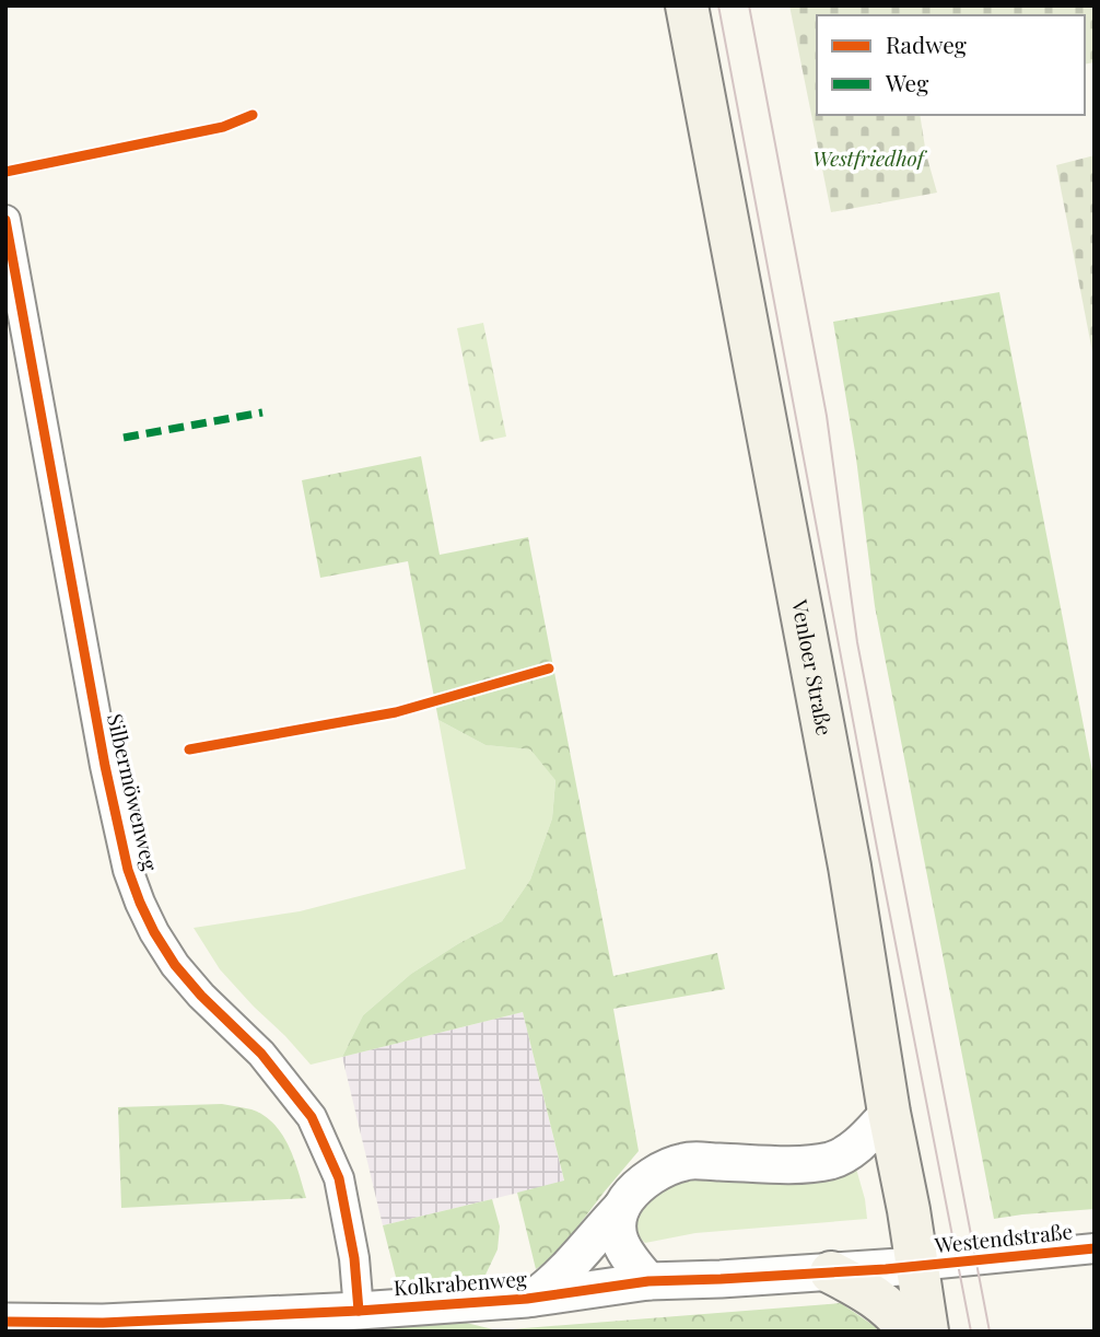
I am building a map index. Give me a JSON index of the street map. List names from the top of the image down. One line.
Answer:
{"streets":{"main road":["Venloer Straße"],"street":["Silbermöwenweg","Westendstraße","Kolkrabenweg"]},"crossings":[["Venloer Straße","Westendstraße"],["Venloer Straße","Kolkrabenweg"],["Silbermöwenweg","Kolkrabenweg"],["Westendstraße","Kolkrabenweg"]],"parks":["Westfriedhof"],"legend":["Radweg","Weg"]}
